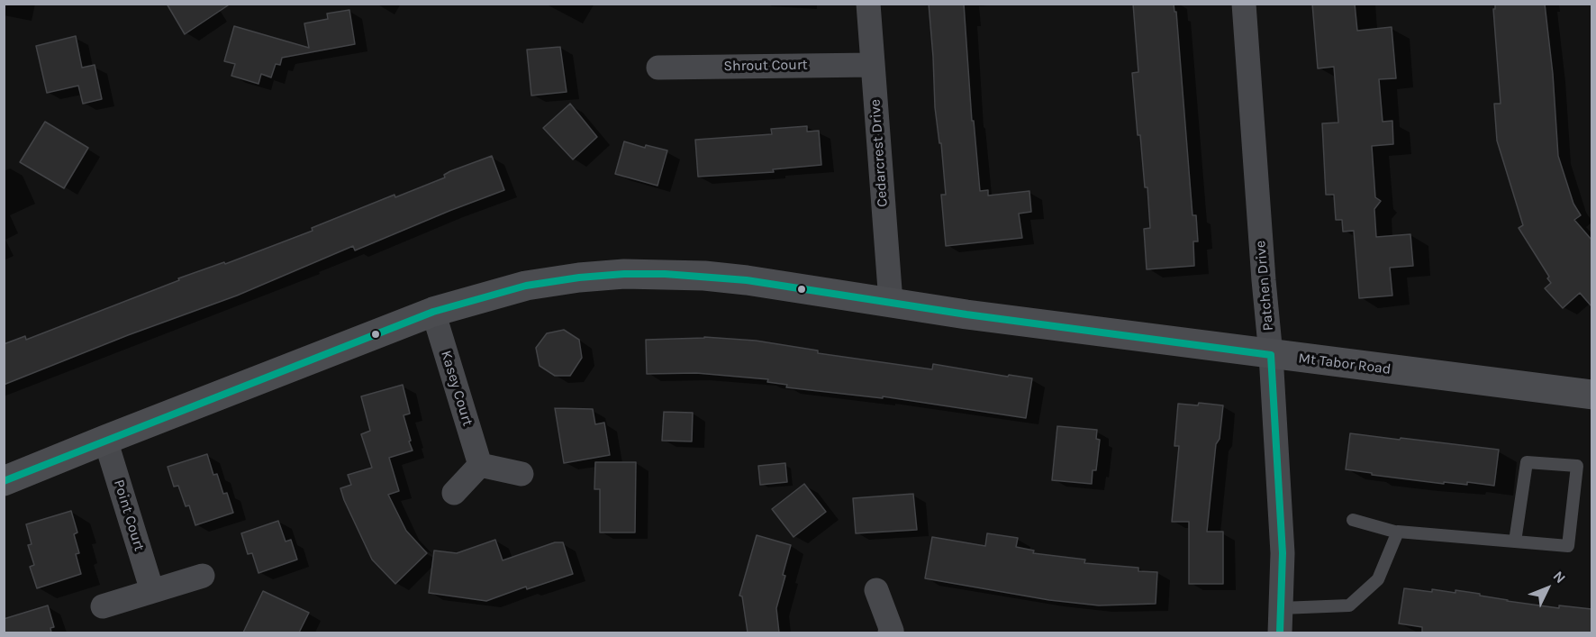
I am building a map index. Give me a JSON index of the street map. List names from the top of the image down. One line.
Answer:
{"streets":{"street":["Shrout Court","Cedarcrest Drive","Patchen Drive","Mt Tabor Road","Kasey Court","Point Court"]},"crossings":[["Shrout Court","Cedarcrest Drive"],["Cedarcrest Drive","Mt Tabor Road"],["Patchen Drive","Mt Tabor Road"],["Mt Tabor Road","Kasey Court"],["Mt Tabor Road","Point Court"]],"north":"top right"}
